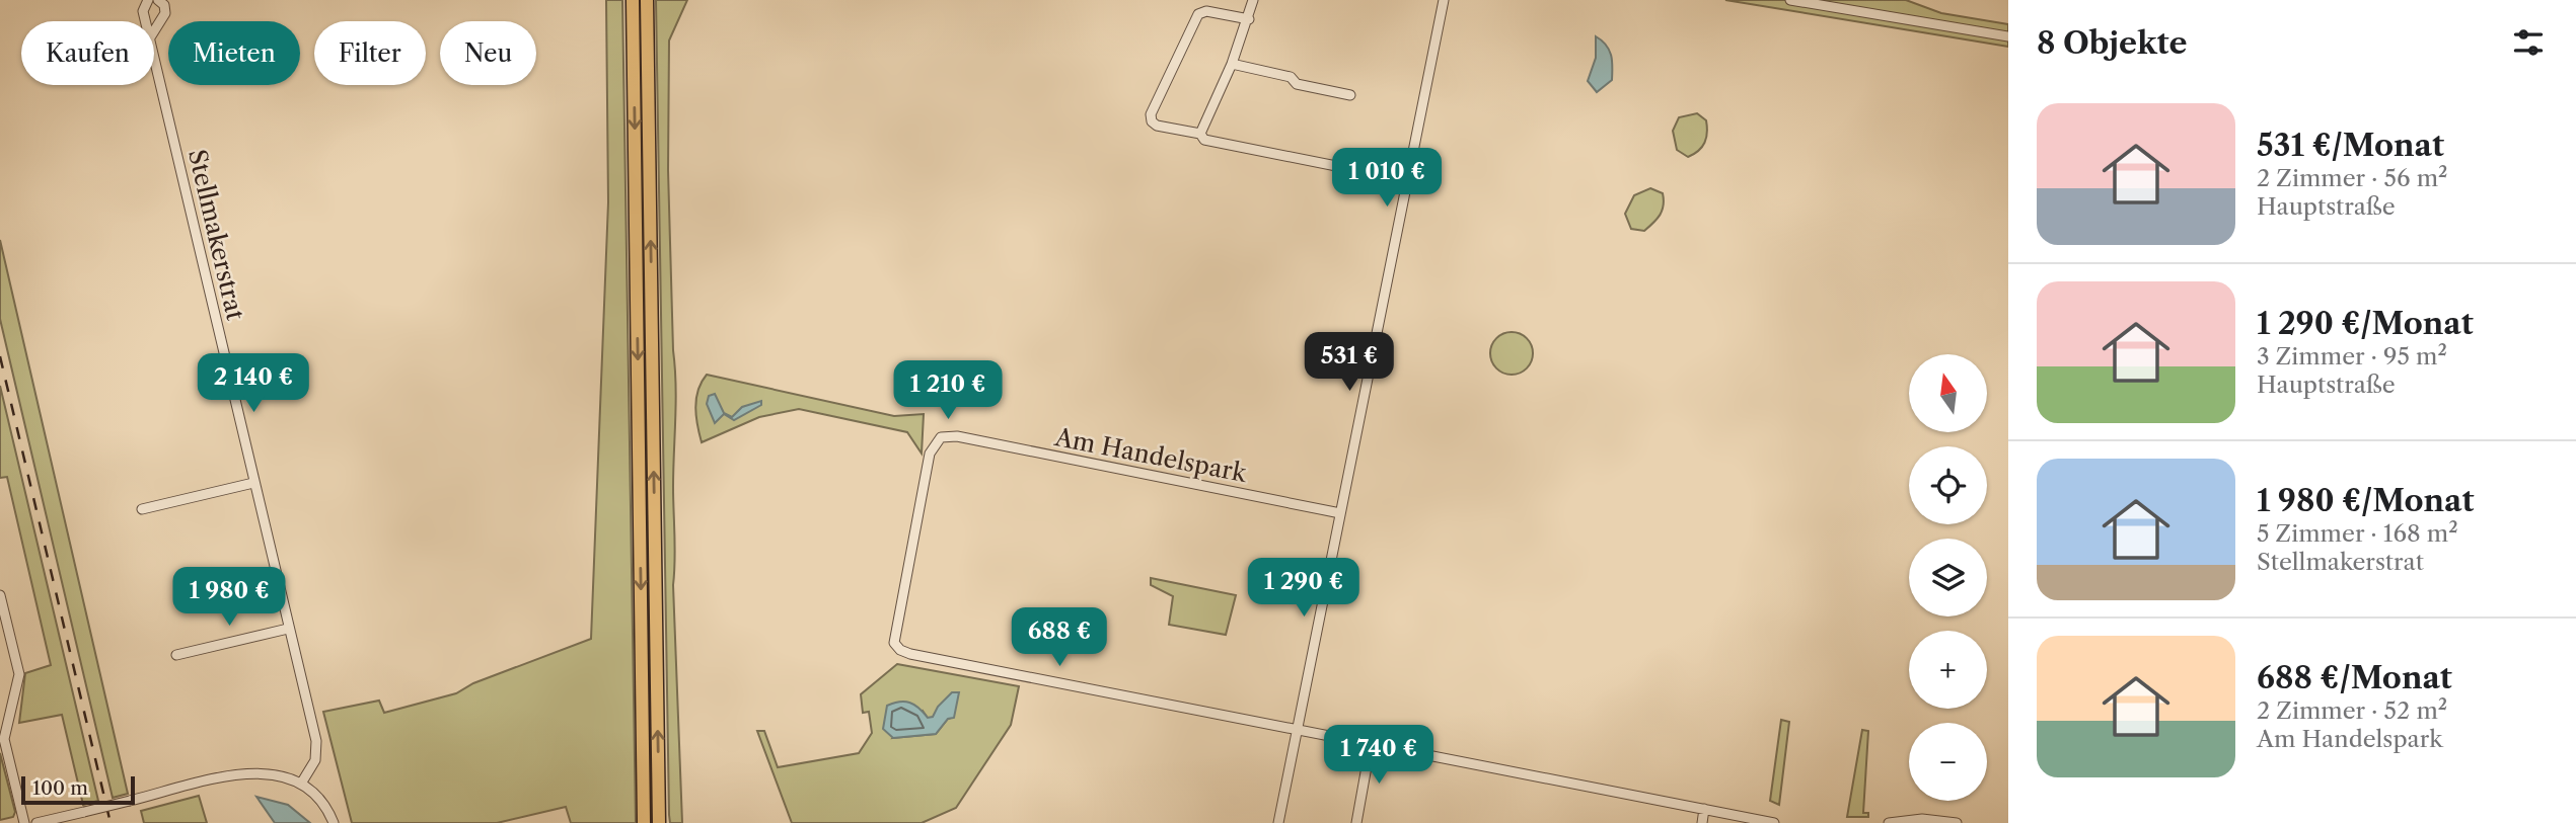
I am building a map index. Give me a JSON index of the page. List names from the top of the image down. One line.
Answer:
{"streets":{"street":["Stellmakerstrat","Am Handelspark"]},"scale_bar":"100 m","north":"top","page":{"heading":"8 Objekte","chip":["Kaufen","Mieten","Filter","Neu"],"list":[{"name":"531 €/Monat","note":"2 Zimmer · 56 m² · Hauptstraße"},{"name":"1 290 €/Monat","note":"3 Zimmer · 95 m² · Hauptstraße"},{"name":"1 980 €/Monat","note":"5 Zimmer · 168 m² · Stellmakerstrat"},{"name":"688 €/Monat","note":"2 Zimmer · 52 m² · Am Handelspark"}],"price":["1 010 €","531 €","2 140 €","1 210 €","1 290 €","1 980 €","688 €","1 740 €"],"map_buttons":["+","−"],"scale":"100 m"}}
